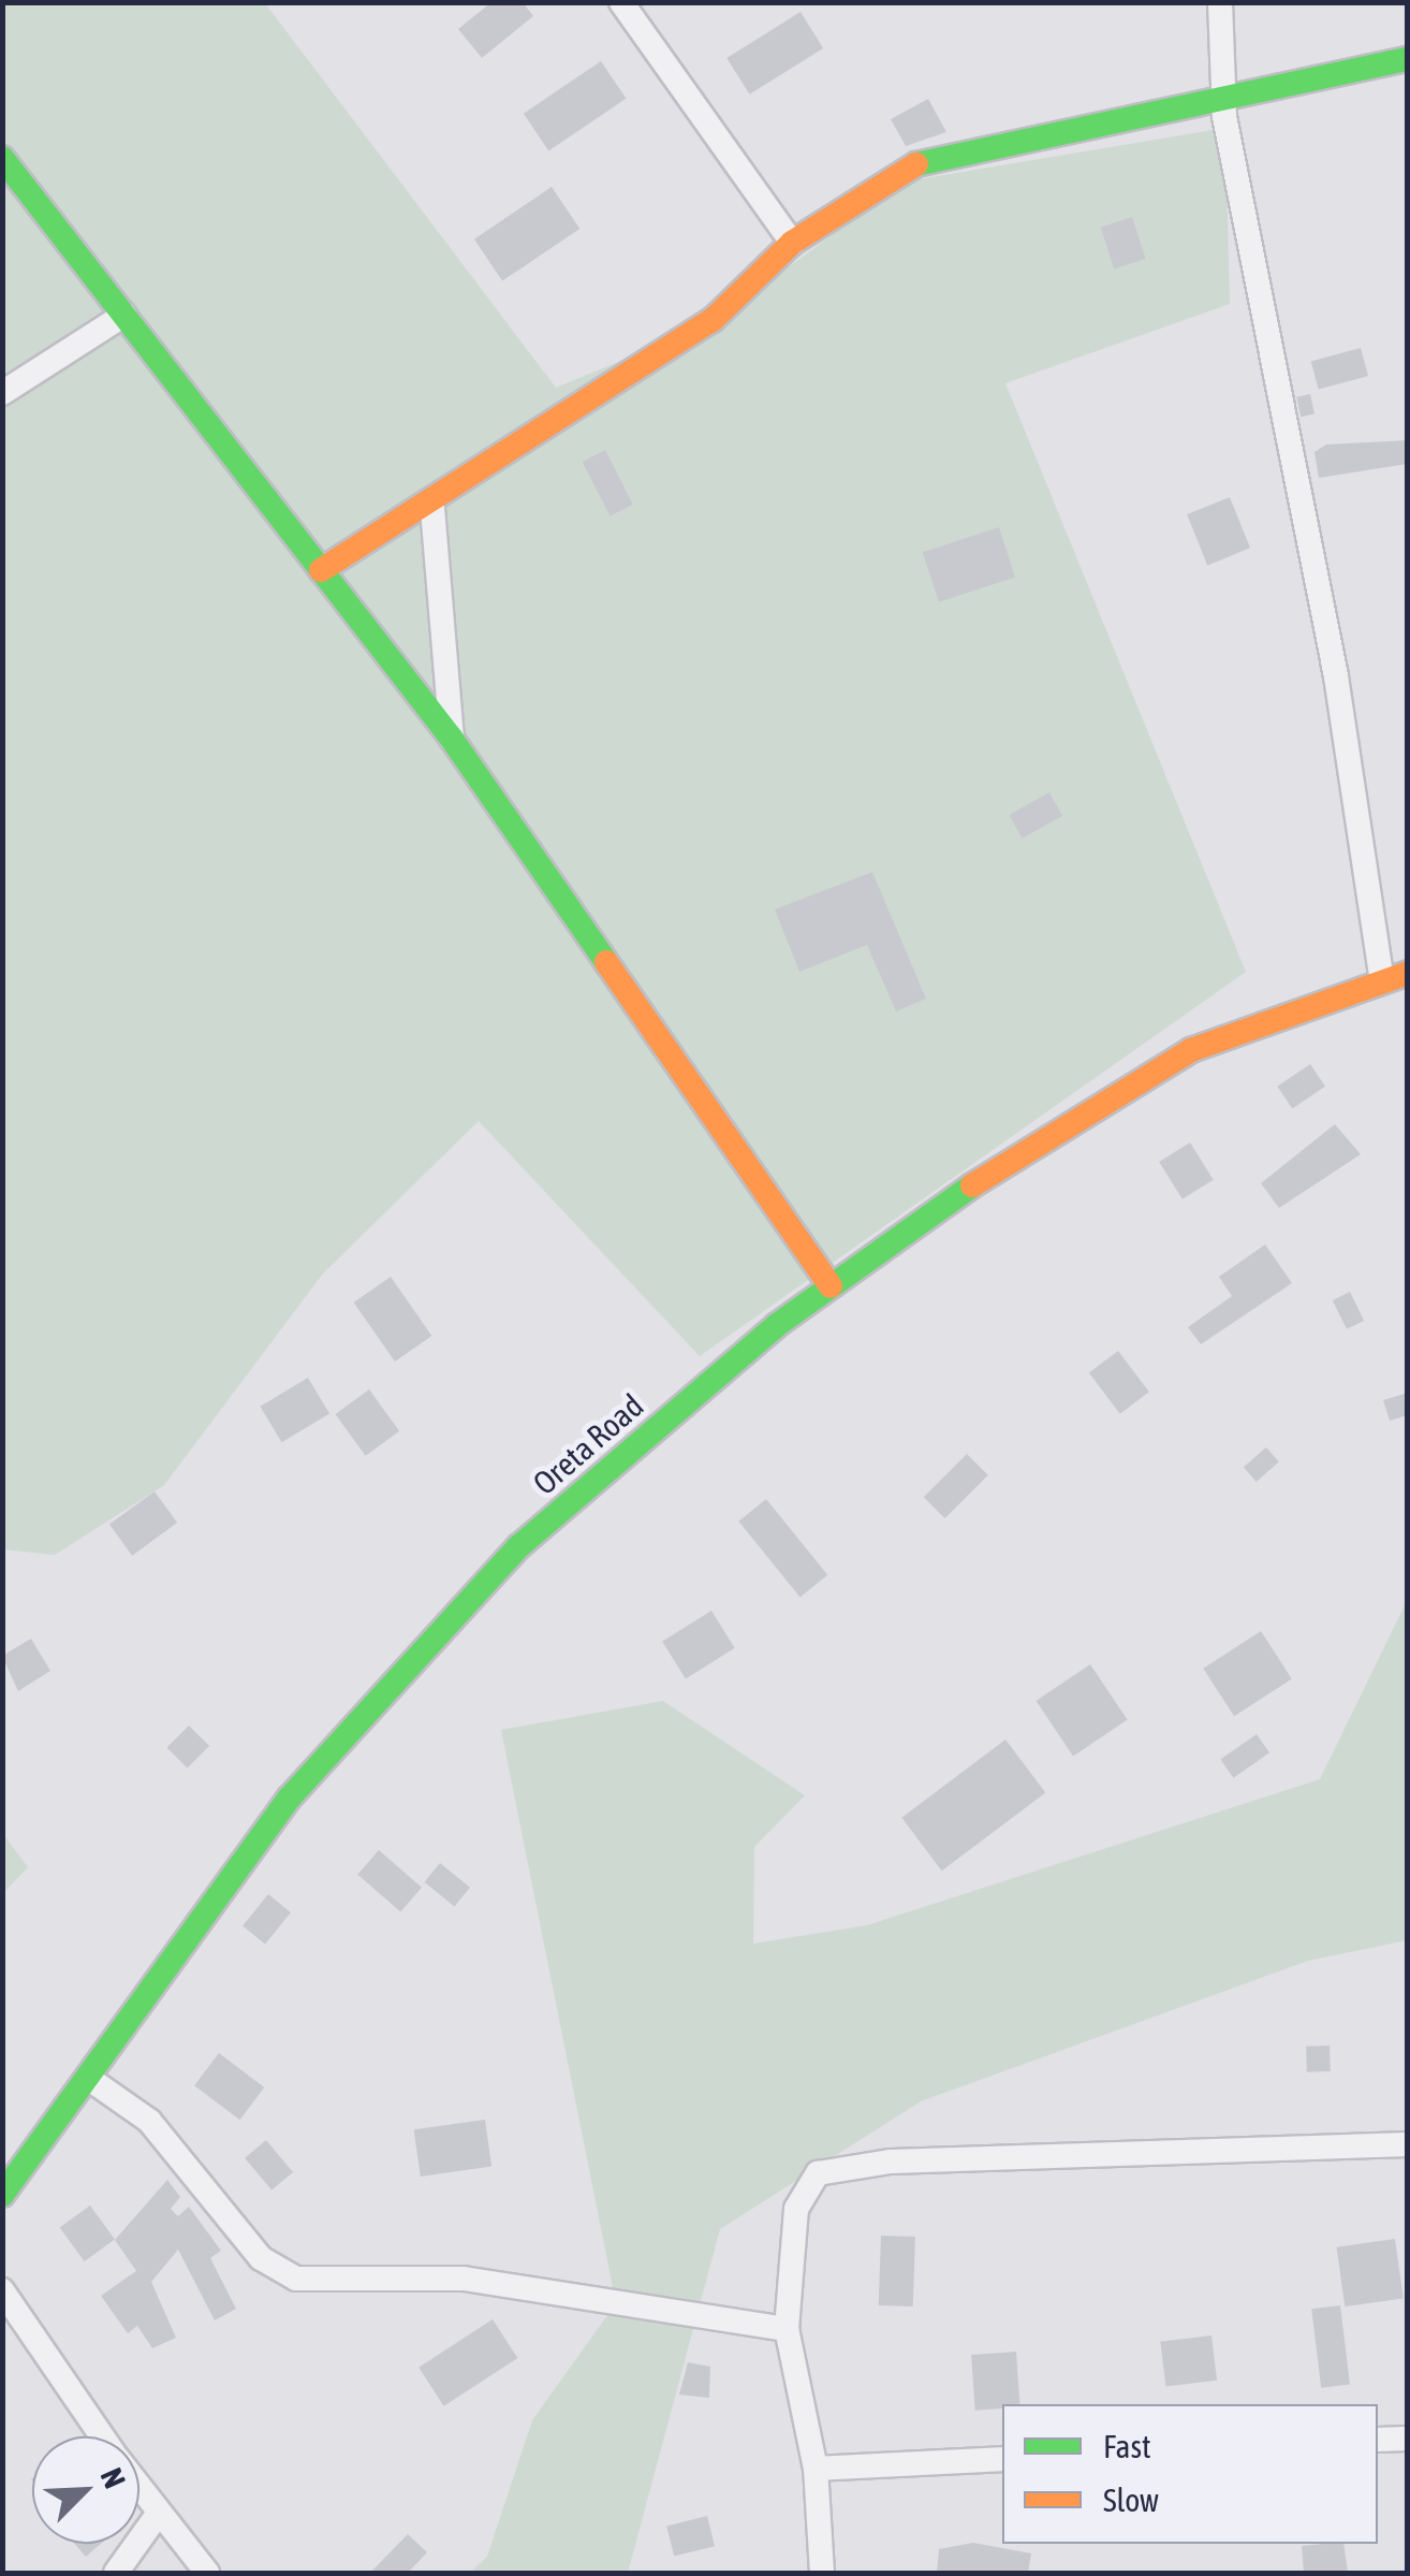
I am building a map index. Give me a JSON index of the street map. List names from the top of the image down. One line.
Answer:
{"streets":{"street":["Oreta Road"]},"legend":["Fast","Slow"],"north":"top right"}
